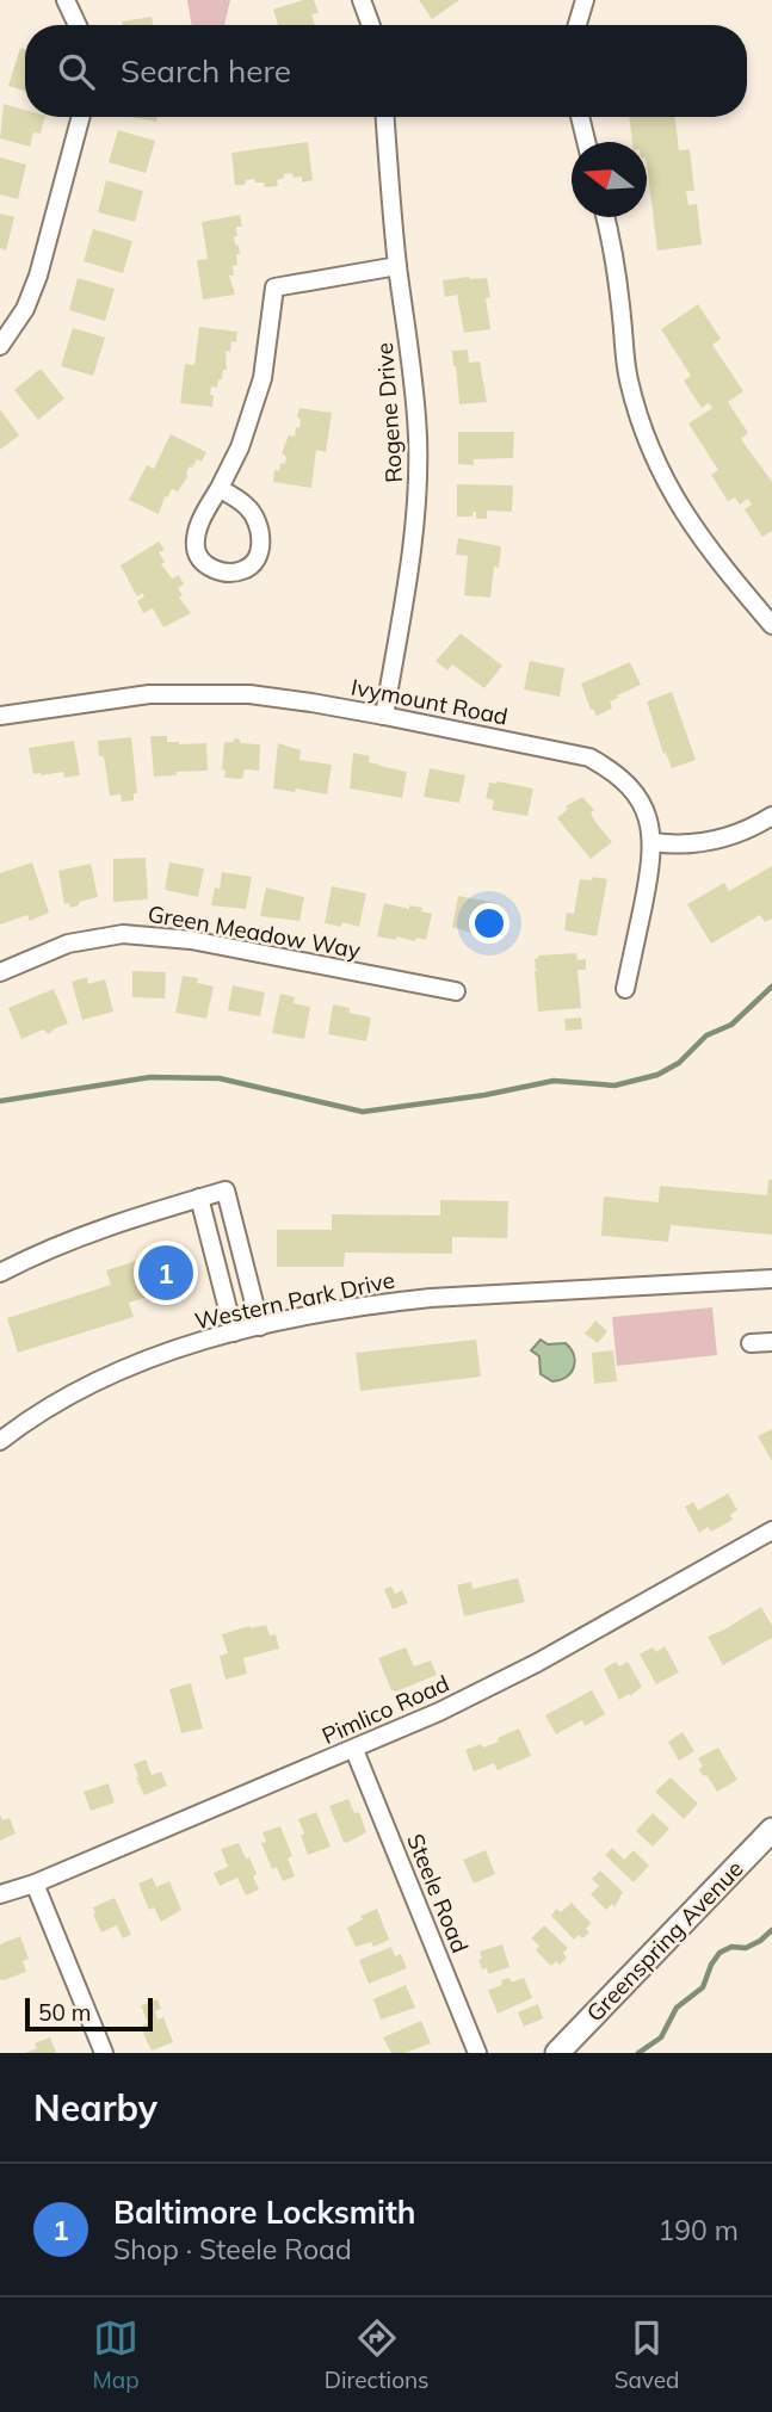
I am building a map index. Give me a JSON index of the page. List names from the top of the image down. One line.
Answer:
{"streets":{"main road":["Greenspring Avenue"],"street":["Rogene Drive","Ivymount Road","Green Meadow Way","Western Park Drive","Pimlico Road","Steele Road"]},"crossings":[["Rogene Drive","Ivymount Road"],["Pimlico Road","Steele Road"]],"scale_bar":"50 m","north":"left","page":{"search":"Search here","pins":"1","scale":"50 m","heading":"Nearby","list":[{"mark":"1","name":"Baltimore Locksmith","note":"Shop · Steele Road","value":"190 m"}],"nav":["Map","Directions","Saved"]}}
